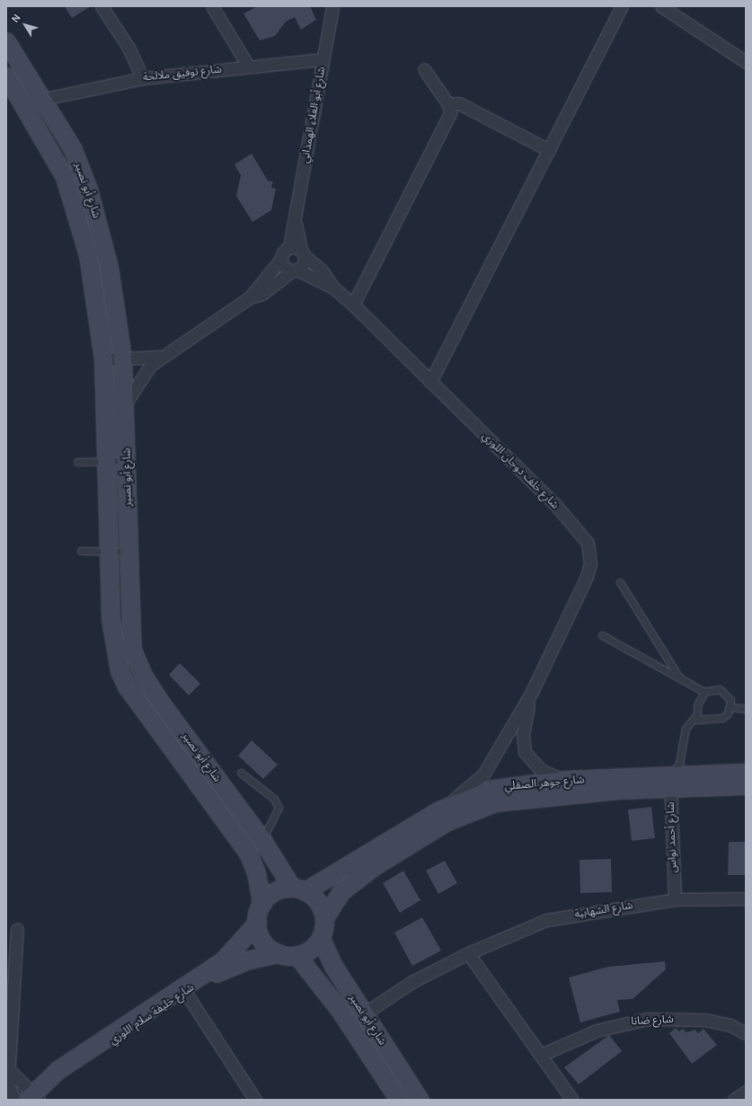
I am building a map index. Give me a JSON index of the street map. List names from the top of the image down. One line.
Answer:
{"streets":{"main road":["شارع أبو نصير","شارع جوهر الصقلي","شارع خليفة سلام اللوزي"],"street":["شارع توفيق ملالحة","شارع أبو العلاء الهمذاني","شارع خلف دوجان اللوزي","شارع أحمد نواس","شارع الشهابية","شارع ضانا"]},"crossings":[["شارع توفيق ملالحة","شارع أبو العلاء الهمذاني"],["شارع توفيق ملالحة","شارع أبو نصير"],["شارع أبو العلاء الهمذاني","شارع خلف دوجان اللوزي"],["شارع أبو نصير","شارع جوهر الصقلي"],["شارع أبو نصير","شارع الشهابية"],["شارع أبو نصير","شارع خليفة سلام اللوزي"],["شارع خلف دوجان اللوزي","شارع جوهر الصقلي"],["شارع جوهر الصقلي","شارع أحمد نواس"],["شارع جوهر الصقلي","شارع خليفة سلام اللوزي"],["شارع أحمد نواس","شارع الشهابية"]],"north":"top left"}
